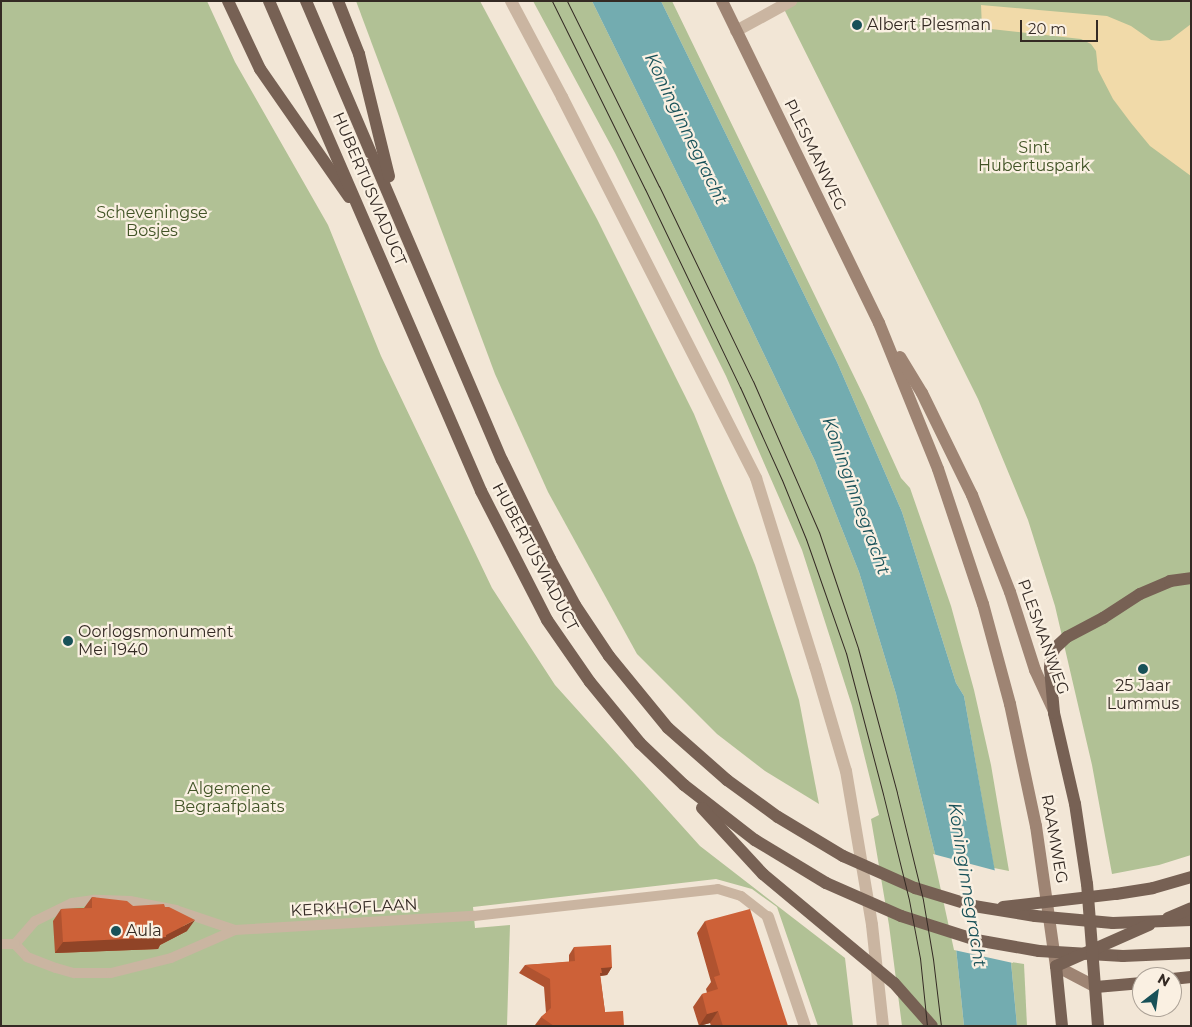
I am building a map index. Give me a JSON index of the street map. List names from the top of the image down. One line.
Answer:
{"streets":{"main road":["PLESMANWEG","HUBERTUSVIADUCT","RAAMWEG"],"lane":["KERKHOFLAAN"]},"crossings":[["PLESMANWEG","RAAMWEG"]],"water":["Koninginnegracht"],"parks":["Sint Hubertuspark","Scheveningse Bosjes","Algemene Begraafplaats"],"places":["Albert Plesman","Oorlogsmonument Mei 1940","25 Jaar Lummus","Aula"],"scale_bar":"20 m","north":"top right"}
